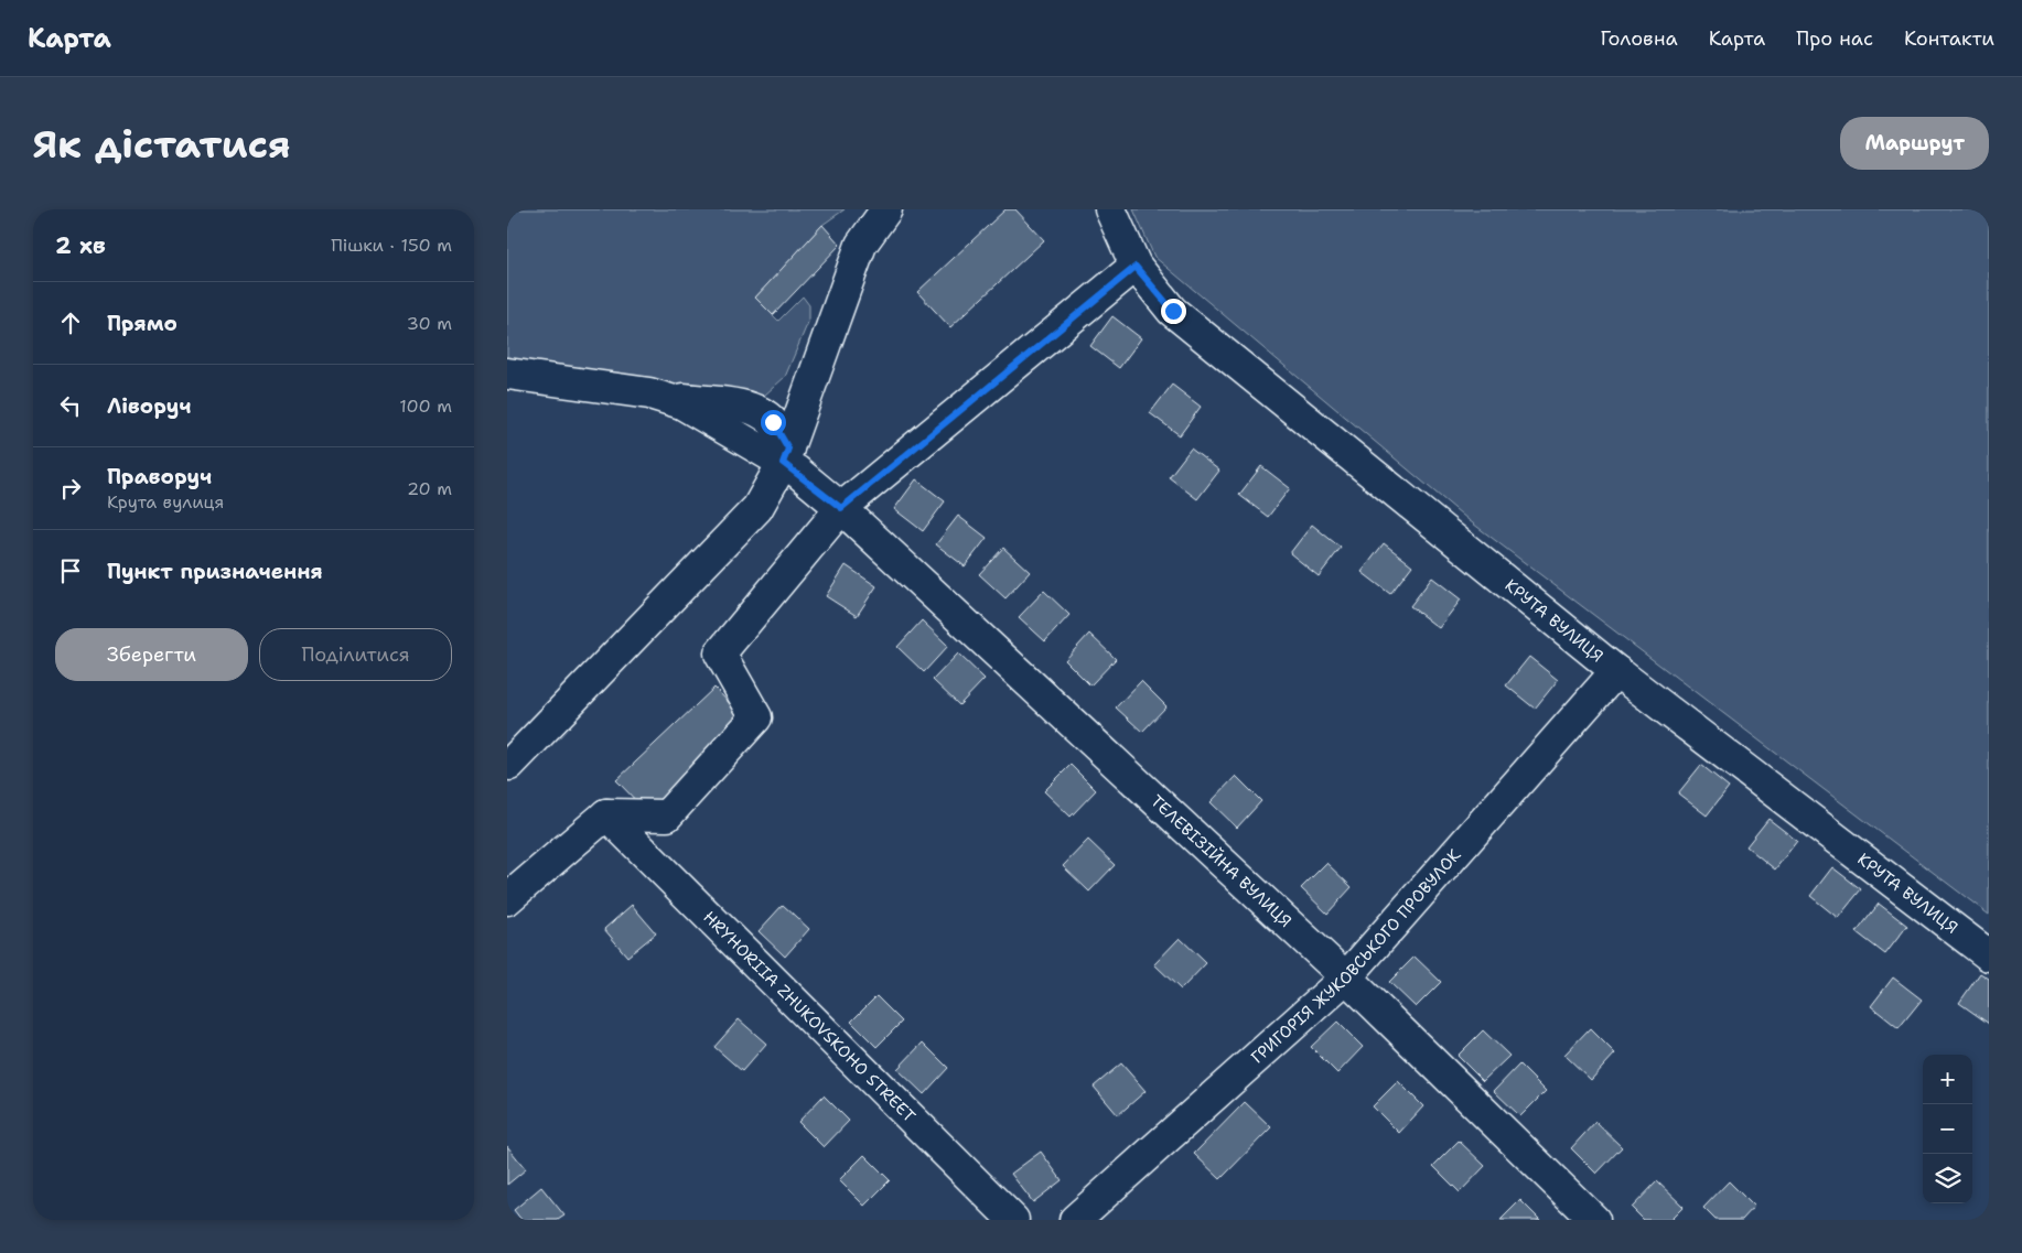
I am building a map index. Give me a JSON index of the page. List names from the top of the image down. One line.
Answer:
{"streets":{"street":["КРУТА ВУЛИЦЯ","ТЕЛЕВІЗІЙНА ВУЛИЦЯ","ГРИГОРІЯ ЖУКОВСЬКОГО ПРОВУЛОК","HRYHORIIA ZHUKOVSKOHO STREET"]},"crossings":[["КРУТА ВУЛИЦЯ","ГРИГОРІЯ ЖУКОВСЬКОГО ПРОВУЛОК"],["ТЕЛЕВІЗІЙНА ВУЛИЦЯ","ГРИГОРІЯ ЖУКОВСЬКОГО ПРОВУЛОК"]],"page":{"header":"Карта","nav":["Головна","Карта","Про нас","Контакти"],"buttons":["Маршрут",["Зберегти","Поділитися"]],"title":"Як дістатися","heading":["2 хв","Пішки · 150 m"],"list":[["Прямо","30 m"],["Ліворуч","100 m"],["Праворуч","Крута вулиця","20 m"],"Пункт призначення"],"map_buttons":["+","−"]}}
